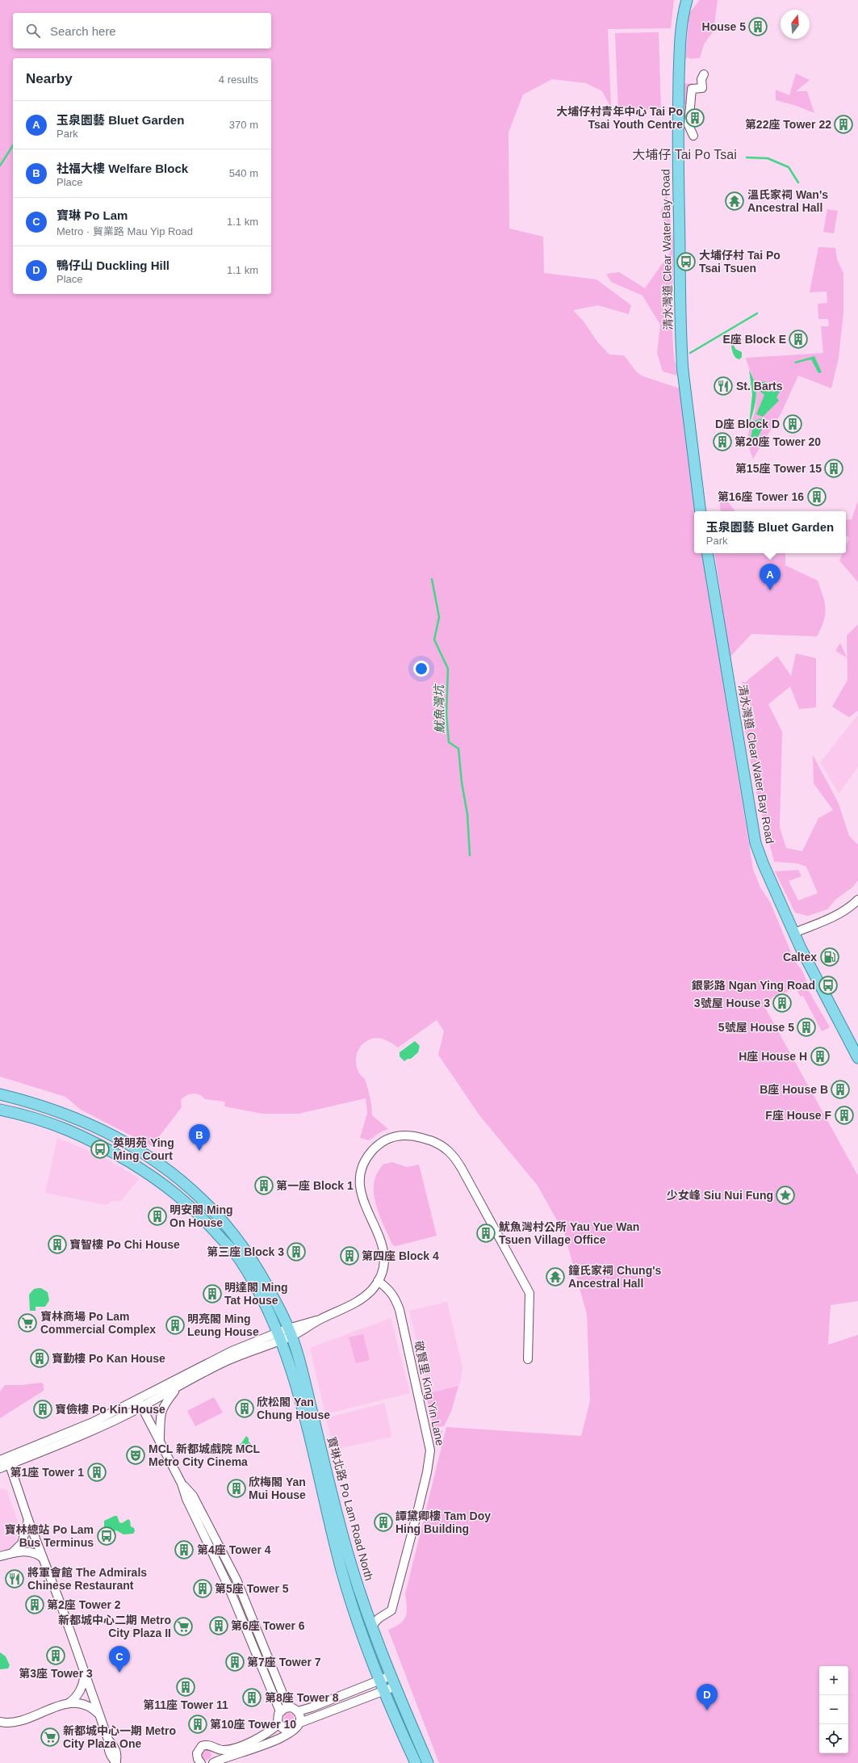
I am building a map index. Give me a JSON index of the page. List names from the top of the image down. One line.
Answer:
{"streets":{"main road":["清水灣道 Clear Water Bay Road","寶琳北路 Po Lam Road North"],"street":["敬賢里 King Yin Lane"]},"crossings":[["敬賢里 King Yin Lane","寶琳北路 Po Lam Road North"]],"districts":["大埔仔 Tai Po Tsai"],"water":["魷魚灣坑"],"places":{"building":["House 5","大埔仔村青年中心 Tai Po Tsai Youth Centre","第22座 Tower 22","E座 Block E","D座 Block D","第20座 Tower 20","第15座 Tower 15","第16座 Tower 16","3號屋 House 3","5號屋 House 5","H座 House H","B座 House B","F座 House F","第一座 Block 1","明安閣 Ming On House","魷魚灣村公所 Yau Yue Wan Tsuen Village Office","寶智樓 Po Chi House","第三座 Block 3","第四座 Block 4","明達閣 Ming Tat House","明亮閣 Ming Leung House","寶勤樓 Po Kan House","欣松閣 Yan Chung House","寶儉樓 Po Kin House","第1座 Tower 1","欣梅閣 Yan Mui House","譚黛卿樓 Tam Doy Hing Building","第4座 Tower 4","第5座 Tower 5","第2座 Tower 2","第6座 Tower 6","第3座 Tower 3","第7座 Tower 7","第11座 Tower 11","第8座 Tower 8","第10座 Tower 10"],"temple":["溫氏家祠 Wan's Ancestral Hall","鐘氏家祠 Chung's Ancestral Hall"],"bus stop":["大埔仔村 Tai Po Tsai Tsuen","銀影路 Ngan Ying Road","英明苑 Ying Ming Court","寶林總站 Po Lam Bus Terminus"],"restaurant":["St. Barts","將軍會館 The Admirals Chinese Restaurant"],"fuel station":["Caltex"],"place":["少女峰 Siu Nui Fung"],"supermarket":["寶林商場 Po Lam Commercial Complex","新都城中心二期 Metro City Plaza II","新都城中心一期 Metro City Plaza One"],"theatre":["MCL 新都城戲院 MCL Metro City Cinema"]},"north":"top","page":{"search":"Search here","heading":["Nearby","4 results"],"list":[{"mark":"A","name":"玉泉園藝 Bluet Garden","note":"Park","value":"370 m"},{"mark":"B","name":"社福大樓 Welfare Block","note":"Place","value":"540 m"},{"mark":"C","name":"寶琳 Po Lam","note":"Metro · 貿業路 Mau Yip Road","value":"1.1 km"},{"mark":"D","name":"鴨仔山 Duckling Hill","note":"Place","value":"1.1 km"}],"popup":["玉泉園藝 Bluet Garden","Park"],"pins":["A","B","C","D"],"map_buttons":["+","−"]}}
